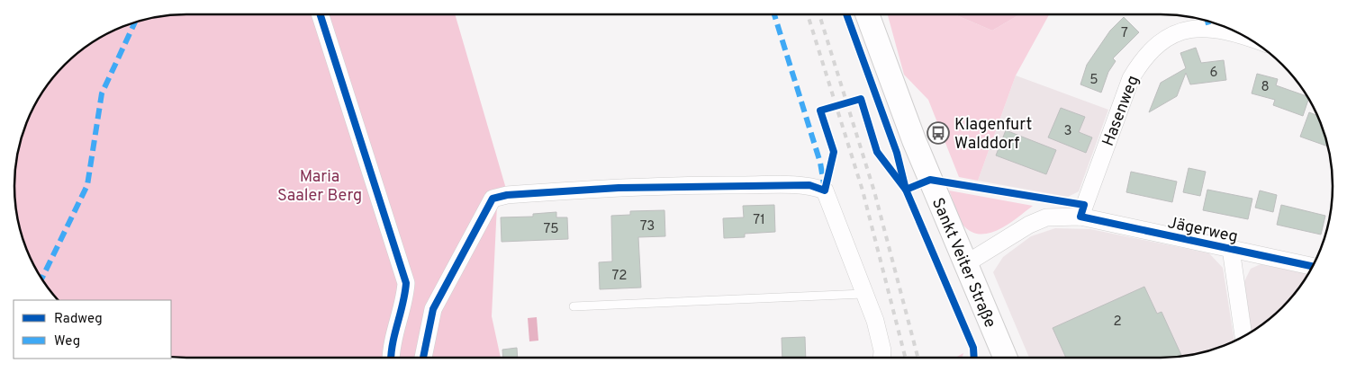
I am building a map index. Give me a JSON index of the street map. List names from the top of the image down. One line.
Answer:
{"streets":{"main road":["Sankt Veiter Straße"],"street":["Hasenweg","Jägerweg"]},"crossings":[["Hasenweg","Jägerweg"],["Jägerweg","Sankt Veiter Straße"]],"parks":["Maria Saaler Berg"],"places":{"bus stop":["Klagenfurt Walddorf"]},"house_numbers":["7","6","5","8","3","71","73","75","72","2"],"legend":["Radweg","Weg"]}
